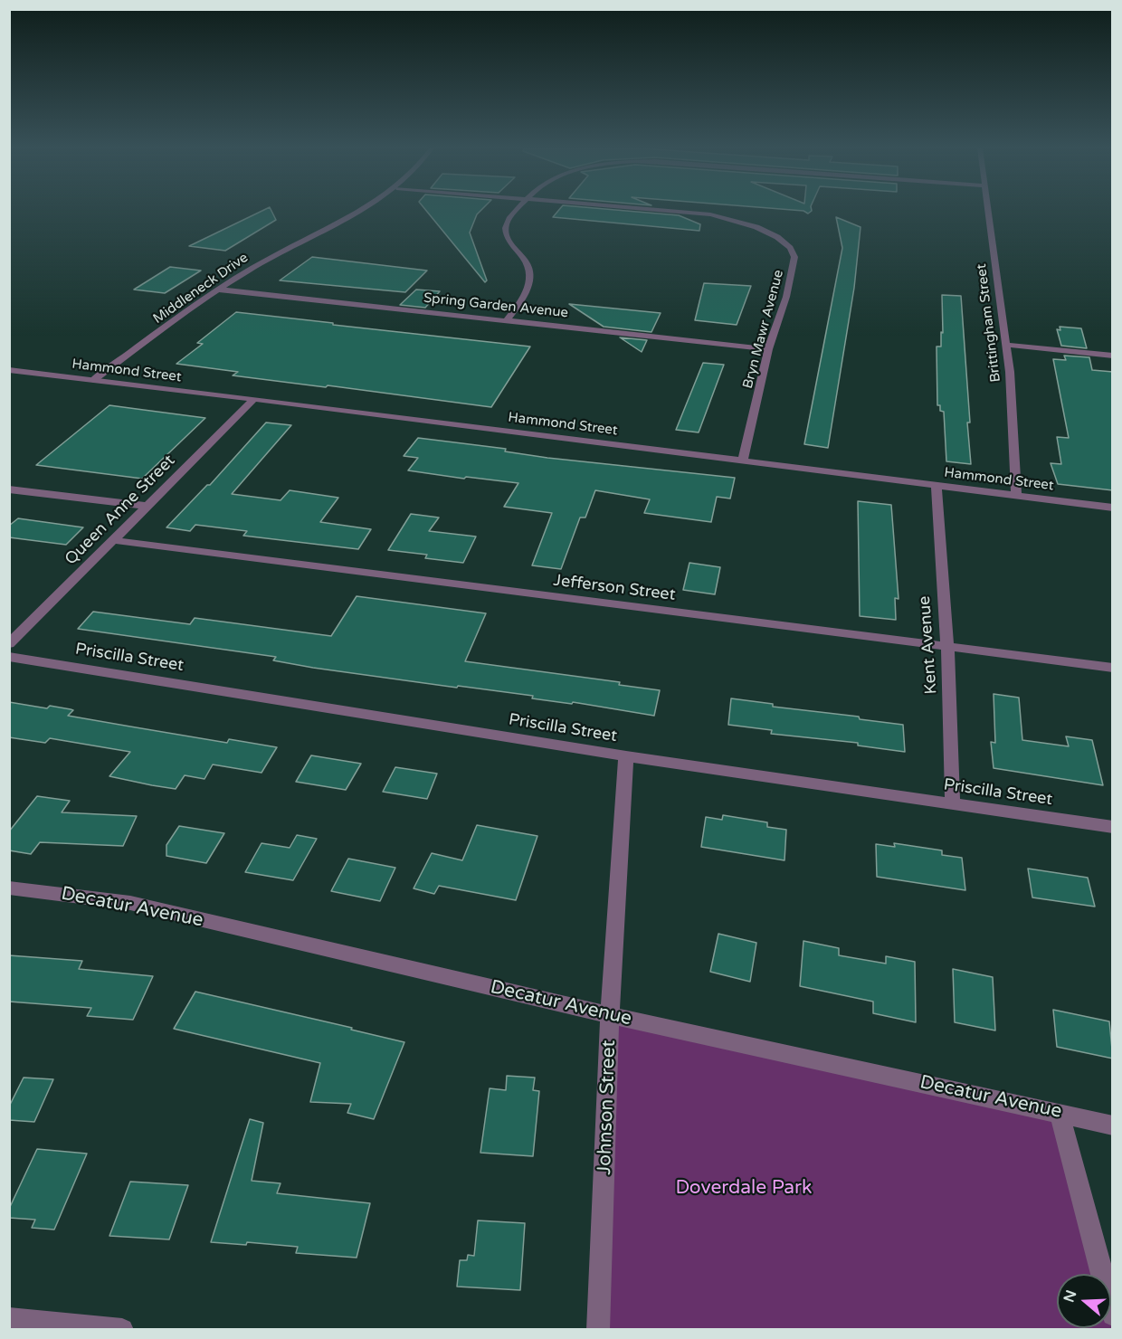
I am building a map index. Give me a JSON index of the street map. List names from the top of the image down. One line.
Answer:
{"streets":{"street":["Middleneck Drive","Spring Garden Avenue","Brittingham Street","Bryn Mawr Avenue","Hammond Street","Queen Anne Street","Jefferson Street","Kent Avenue","Priscilla Street","Decatur Avenue","Johnson Street"]},"crossings":[["Middleneck Drive","Spring Garden Avenue"],["Middleneck Drive","Hammond Street"],["Spring Garden Avenue","Bryn Mawr Avenue"],["Brittingham Street","Hammond Street"],["Bryn Mawr Avenue","Hammond Street"],["Hammond Street","Queen Anne Street"],["Hammond Street","Kent Avenue"],["Queen Anne Street","Jefferson Street"],["Jefferson Street","Kent Avenue"],["Kent Avenue","Priscilla Street"],["Priscilla Street","Johnson Street"],["Decatur Avenue","Johnson Street"]],"parks":["Doverdale Park"],"north":"left"}
